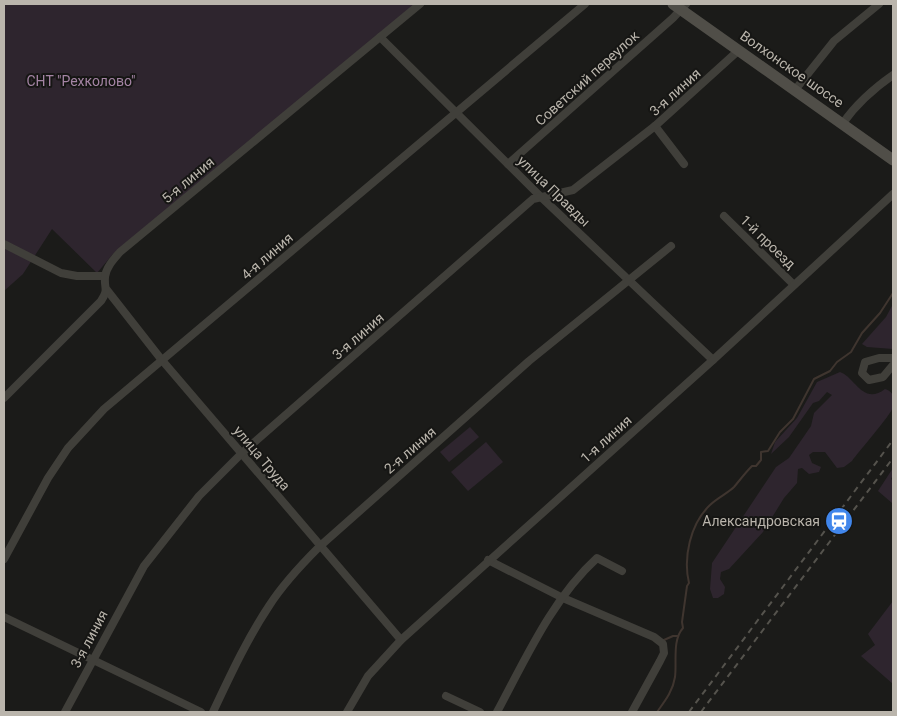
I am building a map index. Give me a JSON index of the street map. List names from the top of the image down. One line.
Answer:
{"streets":{"main road":["Волхонское шоссе"],"street":["Советский переулок","3-я линия","5-я линия","улица Правды","1-й проезд","4-я линия","1-я линия","2-я линия","улица Труда"]},"crossings":[["Волхонское шоссе","Советский переулок"],["Волхонское шоссе","3-я линия"],["Советский переулок","улица Правды"],["3-я линия","улица Правды"],["3-я линия","улица Труда"],["5-я линия","улица Правды"],["улица Правды","4-я линия"],["улица Правды","1-я линия"],["улица Правды","2-я линия"],["1-й проезд","1-я линия"],["4-я линия","улица Труда"],["1-я линия","улица Труда"],["2-я линия","улица Труда"]],"parks":["СНТ \"Рехколово\""],"places":{"station":["Александровская"]}}
